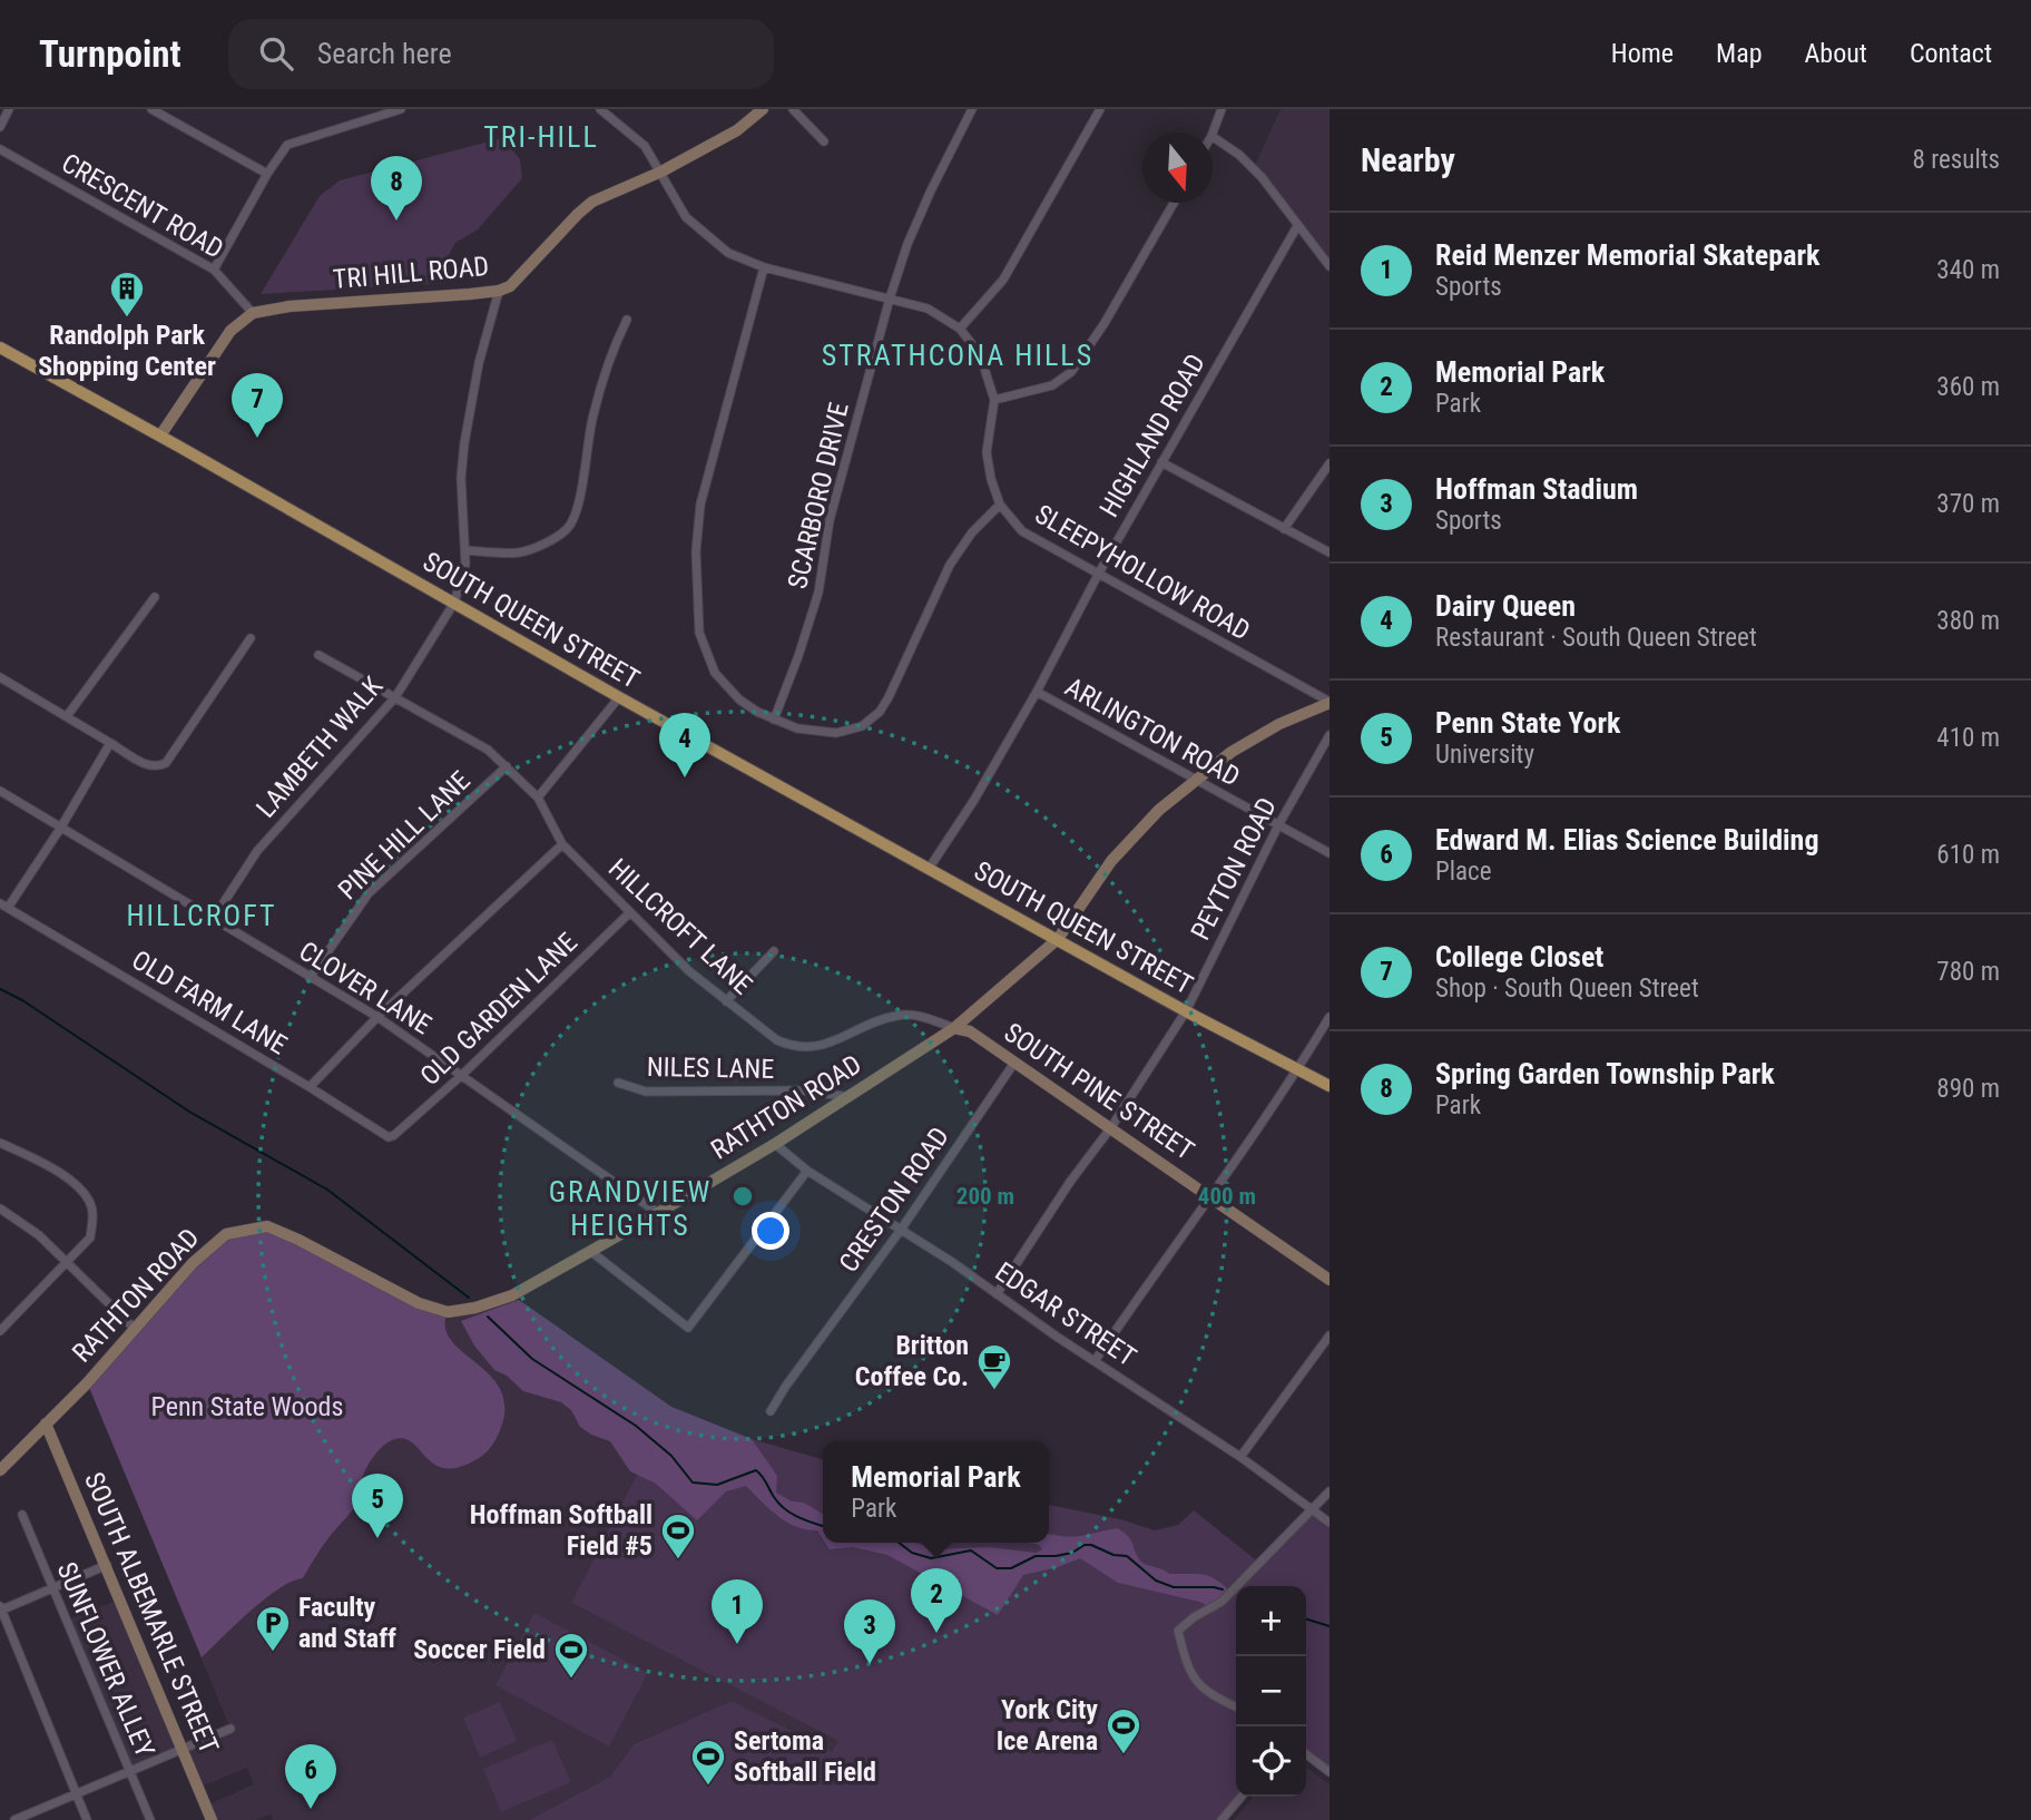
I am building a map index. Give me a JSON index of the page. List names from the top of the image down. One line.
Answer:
{"streets":{"main road":["SOUTH QUEEN STREET"],"street":["CRESCENT ROAD","TRI HILL ROAD","HIGHLAND ROAD","SCARBORO DRIVE","SLEEPYHOLLOW ROAD","ARLINGTON ROAD","LAMBETH WALK","PINE HILL LANE","PEYTON ROAD","HILLCROFT LANE","CLOVER LANE","OLD FARM LANE","OLD GARDEN LANE","NILES LANE","SOUTH PINE STREET","RATHTON ROAD","CRESTON ROAD","EDGAR STREET","SOUTH ALBEMARLE STREET","SUNFLOWER ALLEY"]},"crossings":[["CRESCENT ROAD","TRI HILL ROAD"],["TRI HILL ROAD","SLEEPYHOLLOW ROAD"],["TRI HILL ROAD","LAMBETH WALK"],["HIGHLAND ROAD","SLEEPYHOLLOW ROAD"],["HIGHLAND ROAD","SOUTH QUEEN STREET"],["HIGHLAND ROAD","ARLINGTON ROAD"],["SCARBORO DRIVE","SLEEPYHOLLOW ROAD"],["SLEEPYHOLLOW ROAD","RATHTON ROAD"],["SOUTH QUEEN STREET","LAMBETH WALK"],["SOUTH QUEEN STREET","PEYTON ROAD"],["SOUTH QUEEN STREET","RATHTON ROAD"],["ARLINGTON ROAD","PEYTON ROAD"],["ARLINGTON ROAD","RATHTON ROAD"],["LAMBETH WALK","HILLCROFT LANE"],["LAMBETH WALK","CLOVER LANE"],["PINE HILL LANE","HILLCROFT LANE"],["PINE HILL LANE","CLOVER LANE"],["PEYTON ROAD","SOUTH PINE STREET"],["PEYTON ROAD","EDGAR STREET"],["HILLCROFT LANE","OLD GARDEN LANE"],["HILLCROFT LANE","SOUTH PINE STREET"],["HILLCROFT LANE","RATHTON ROAD"],["CLOVER LANE","OLD GARDEN LANE"],["CLOVER LANE","RATHTON ROAD"],["OLD FARM LANE","OLD GARDEN LANE"],["NILES LANE","RATHTON ROAD"],["SOUTH PINE STREET","RATHTON ROAD"],["SOUTH PINE STREET","CRESTON ROAD"],["RATHTON ROAD","EDGAR STREET"],["RATHTON ROAD","SOUTH ALBEMARLE STREET"],["CRESTON ROAD","EDGAR STREET"]],"districts":["TRI-HILL","STRATHCONA HILLS","HILLCROFT","GRANDVIEW HEIGHTS"],"parks":["Penn State Woods"],"places":{"building":["Randolph Park Shopping Center"],"cafe":["Britton Coffee Co."],"sports":["Hoffman Softball Field #5","Soccer Field","York City Ice Arena","Sertoma Softball Field"],"parking":["Faculty and Staff"]},"north":"bottom","page":{"header":"Turnpoint","search":"Search here","nav":["Home","Map","About","Contact"],"heading":["Nearby","8 results"],"pins":["8","7","4","5","2","1","3","6"],"list":[{"mark":"1","name":"Reid Menzer Memorial Skatepark","note":"Sports","value":"340 m"},{"mark":"2","name":"Memorial Park","note":"Park","value":"360 m"},{"mark":"3","name":"Hoffman Stadium","note":"Sports","value":"370 m"},{"mark":"4","name":"Dairy Queen","note":"Restaurant · South Queen Street","value":"380 m"},{"mark":"5","name":"Penn State York","note":"University","value":"410 m"},{"mark":"6","name":"Edward M. Elias Science Building","note":"Place","value":"610 m"},{"mark":"7","name":"College Closet","note":"Shop · South Queen Street","value":"780 m"},{"mark":"8","name":"Spring Garden Township Park","note":"Park","value":"890 m"}],"popup":["Memorial Park","Park"],"map_buttons":["+","−"]},"rings":["200 m","400 m"]}
